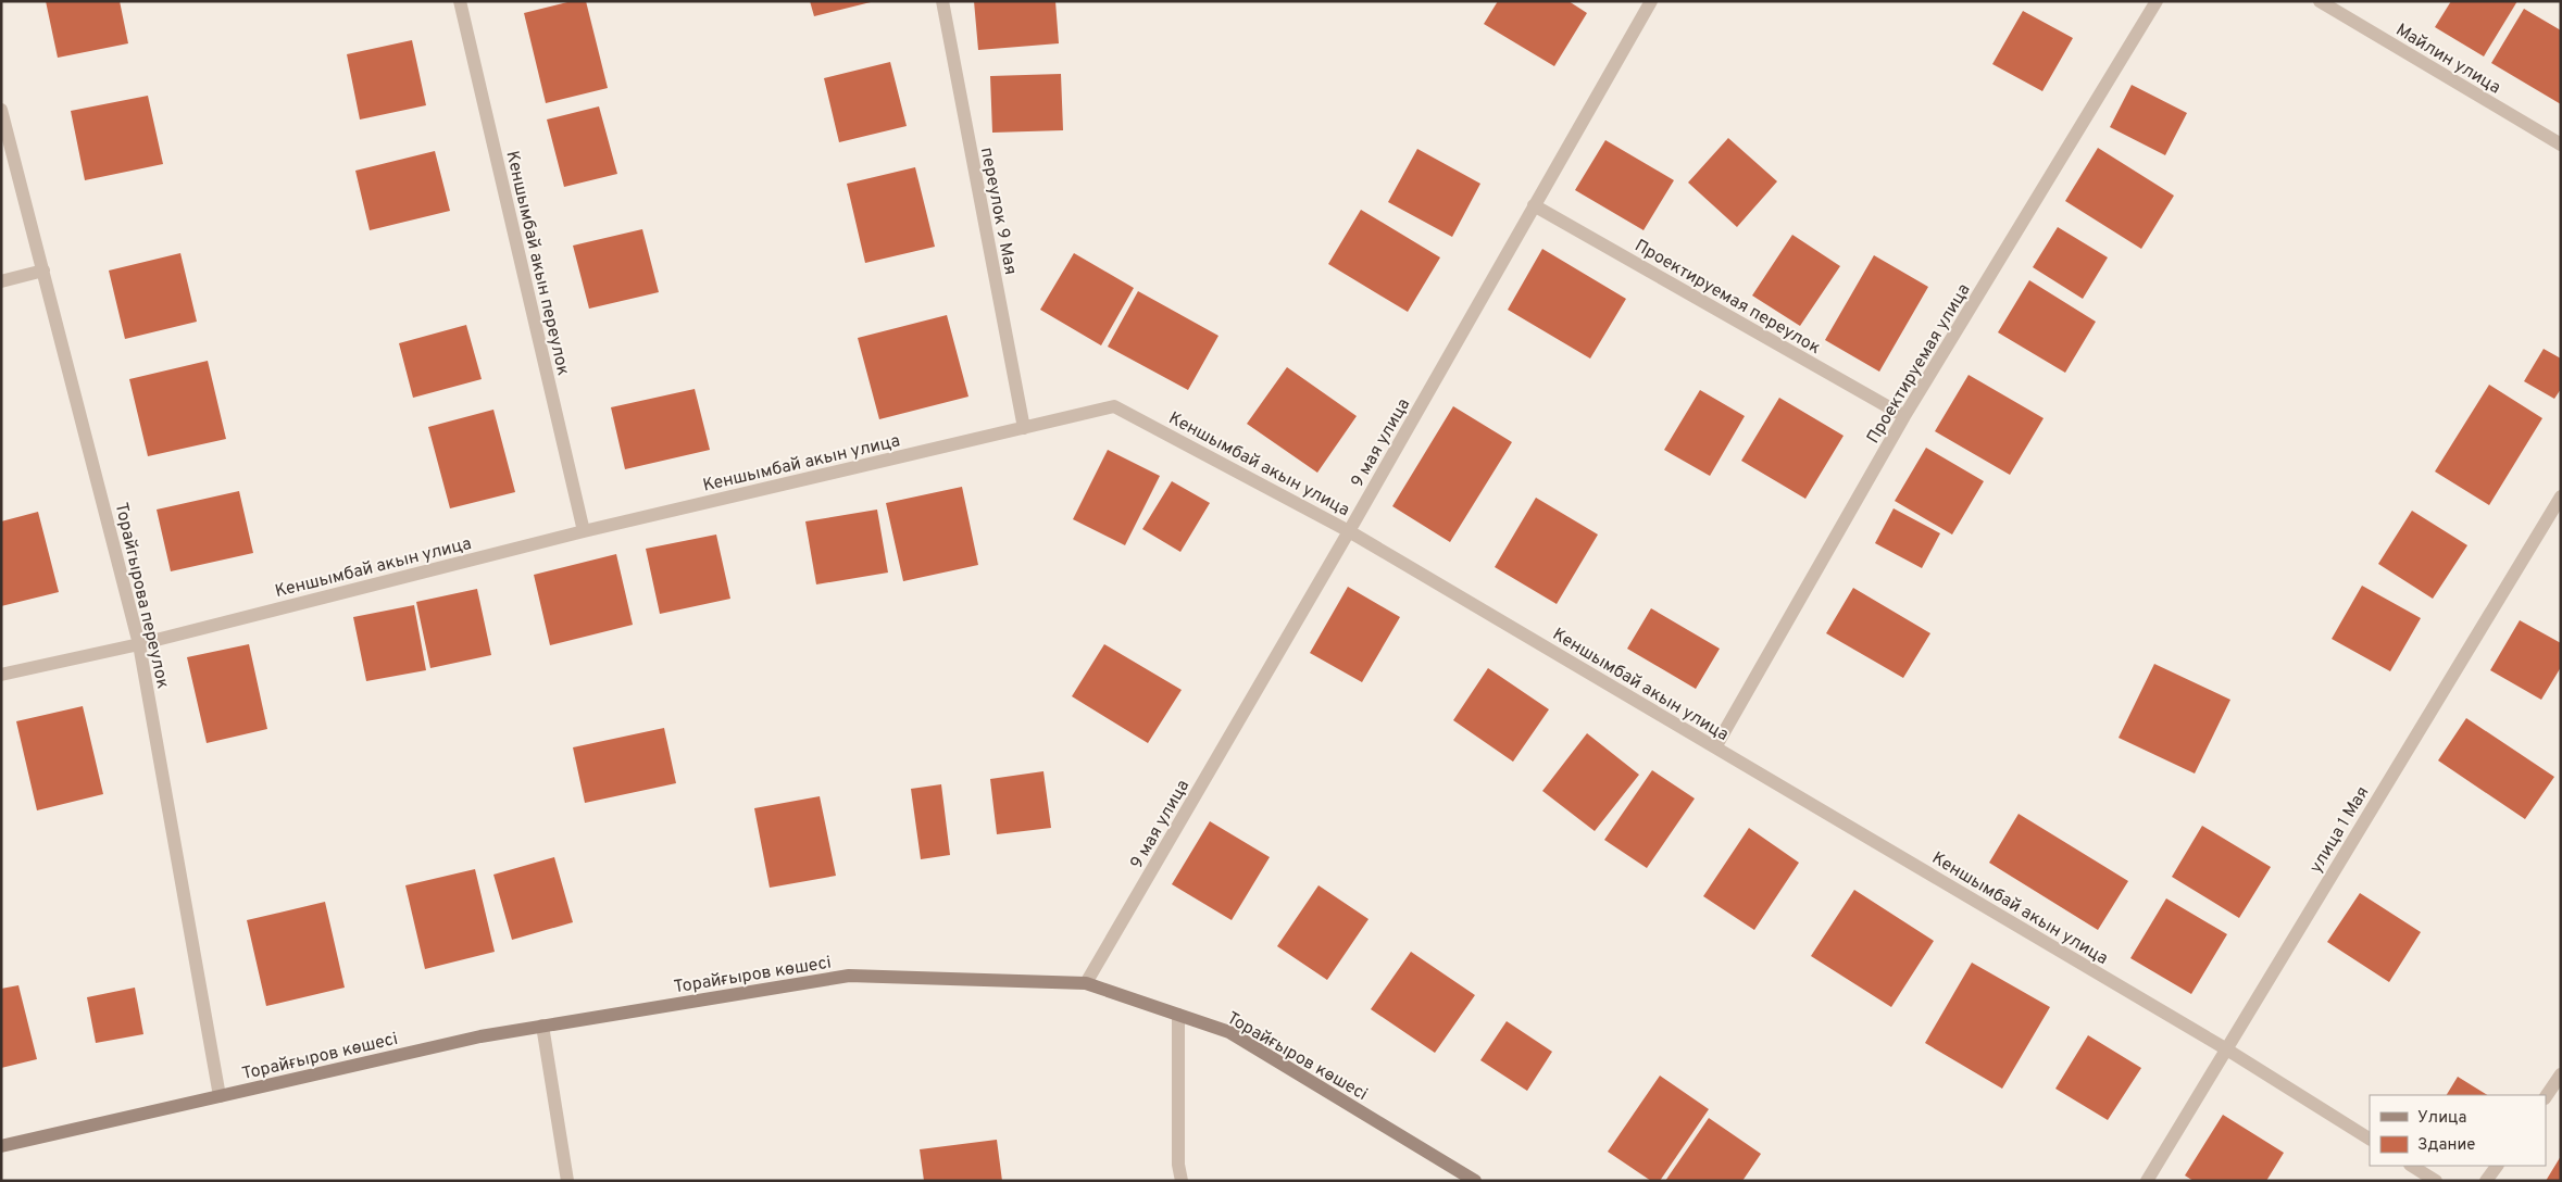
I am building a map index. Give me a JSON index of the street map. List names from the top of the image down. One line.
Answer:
{"streets":{"street":["Майлин улица","переулок 9 Мая","Кеншымбай акын переулок","Проектируемая переулок","Проектируемая улица","9 мая улица","Кеншымбай акын улица","Торайгырова переулок","улица 1 Мая","Торайғыров көшесі"]},"crossings":[["переулок 9 Мая","Кеншымбай акын улица"],["Кеншымбай акын переулок","Кеншымбай акын улица"],["Проектируемая переулок","Проектируемая улица"],["Проектируемая переулок","9 мая улица"],["Проектируемая улица","Кеншымбай акын улица"],["9 мая улица","Кеншымбай акын улица"],["9 мая улица","Торайғыров көшесі"],["Кеншымбай акын улица","Торайгырова переулок"],["Кеншымбай акын улица","улица 1 Мая"],["Торайгырова переулок","Торайғыров көшесі"]],"legend":["Улица","Здание"]}
